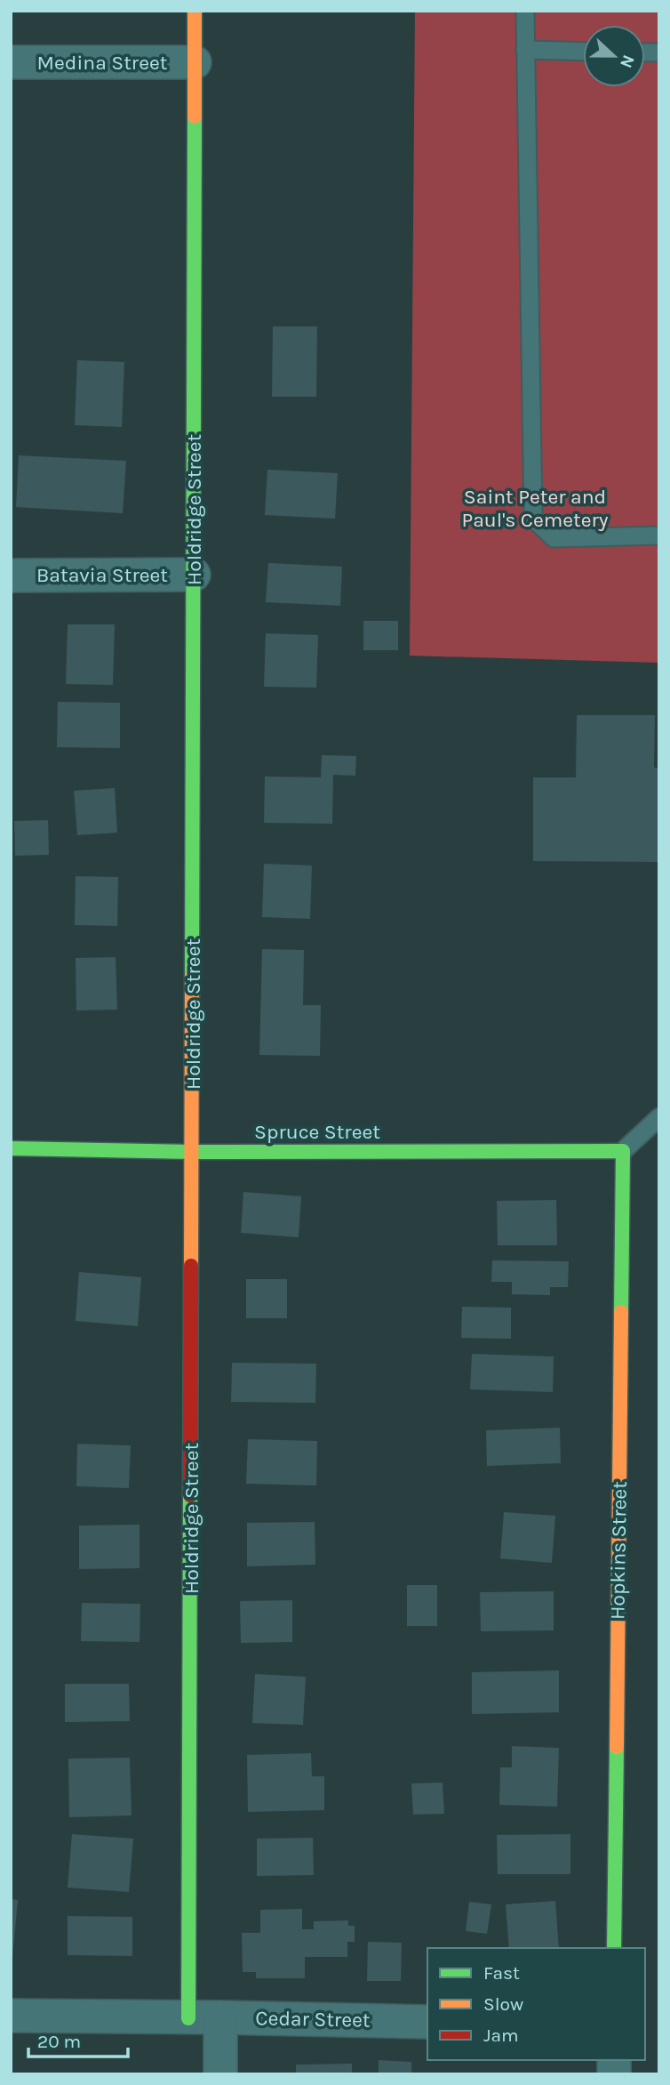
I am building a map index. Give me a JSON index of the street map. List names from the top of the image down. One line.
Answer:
{"streets":{"street":["Medina Street","Holdridge Street","Batavia Street","Spruce Street","Hopkins Street","Cedar Street"]},"crossings":[["Medina Street","Holdridge Street"],["Holdridge Street","Batavia Street"],["Holdridge Street","Spruce Street"],["Holdridge Street","Cedar Street"],["Spruce Street","Hopkins Street"]],"parks":["Saint Peter and Paul's Cemetery"],"legend":["Fast","Slow","Jam"],"scale_bar":"20 m","north":"right"}
